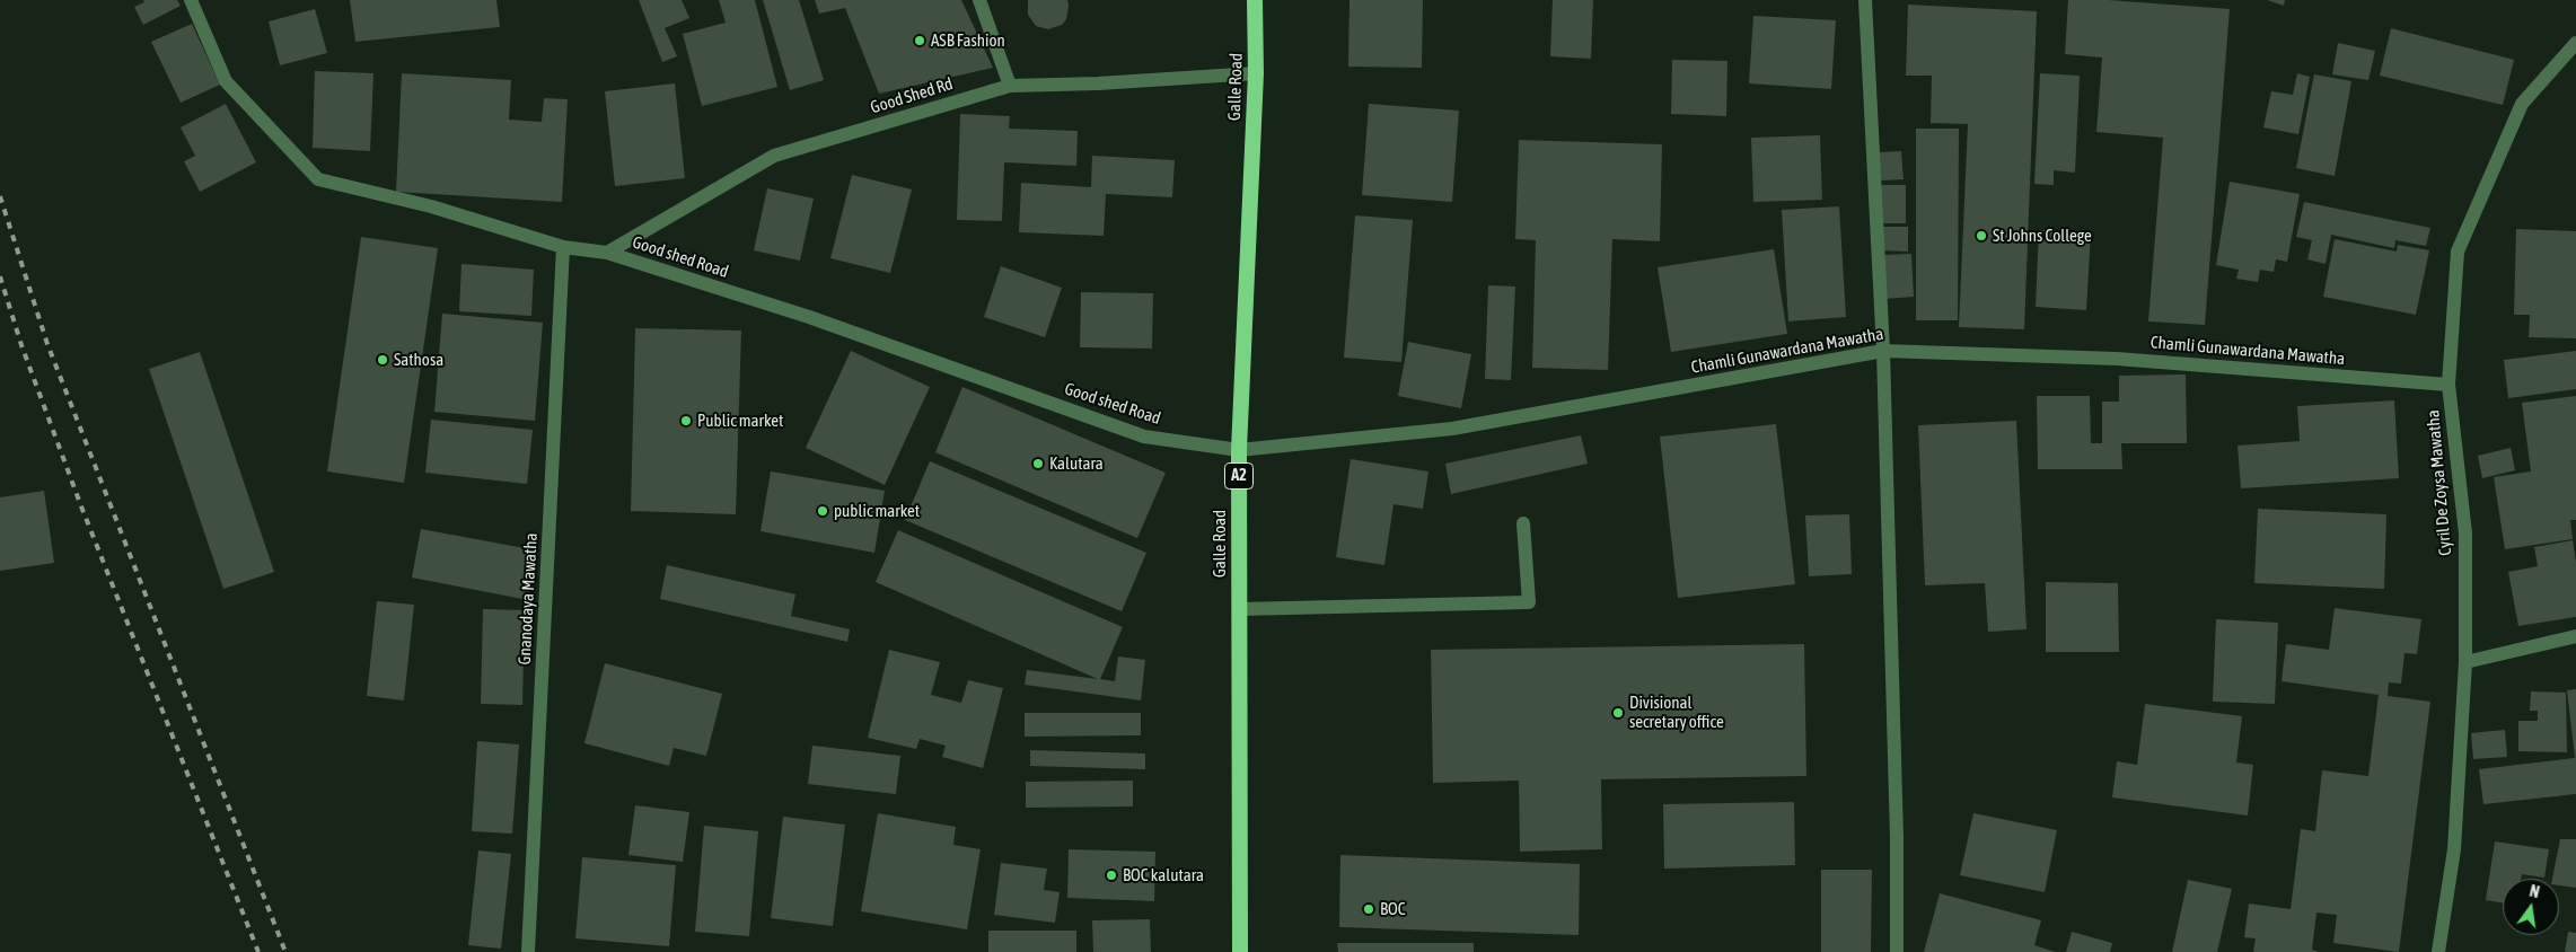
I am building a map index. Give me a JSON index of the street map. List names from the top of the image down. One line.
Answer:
{"streets":{"highway":["Galle Road","A2"],"street":["Good Shed Rd","Good shed Road","Chamli Gunawardana Mawatha","Cyril De Zoysa Mawatha","Gnanodaya Mawatha"]},"crossings":[["Galle Road","Good Shed Rd"],["Galle Road","Good shed Road"],["Galle Road","Chamli Gunawardana Mawatha"],["Good Shed Rd","Good shed Road"],["Good shed Road","Chamli Gunawardana Mawatha"],["Good shed Road","Gnanodaya Mawatha"],["Chamli Gunawardana Mawatha","Cyril De Zoysa Mawatha"]],"places":["ASB Fashion","St Johns College","Sathosa","Public market","Kalutara","public market","Divisional secretary office","BOC kalutara","BOC"],"north":"top"}
